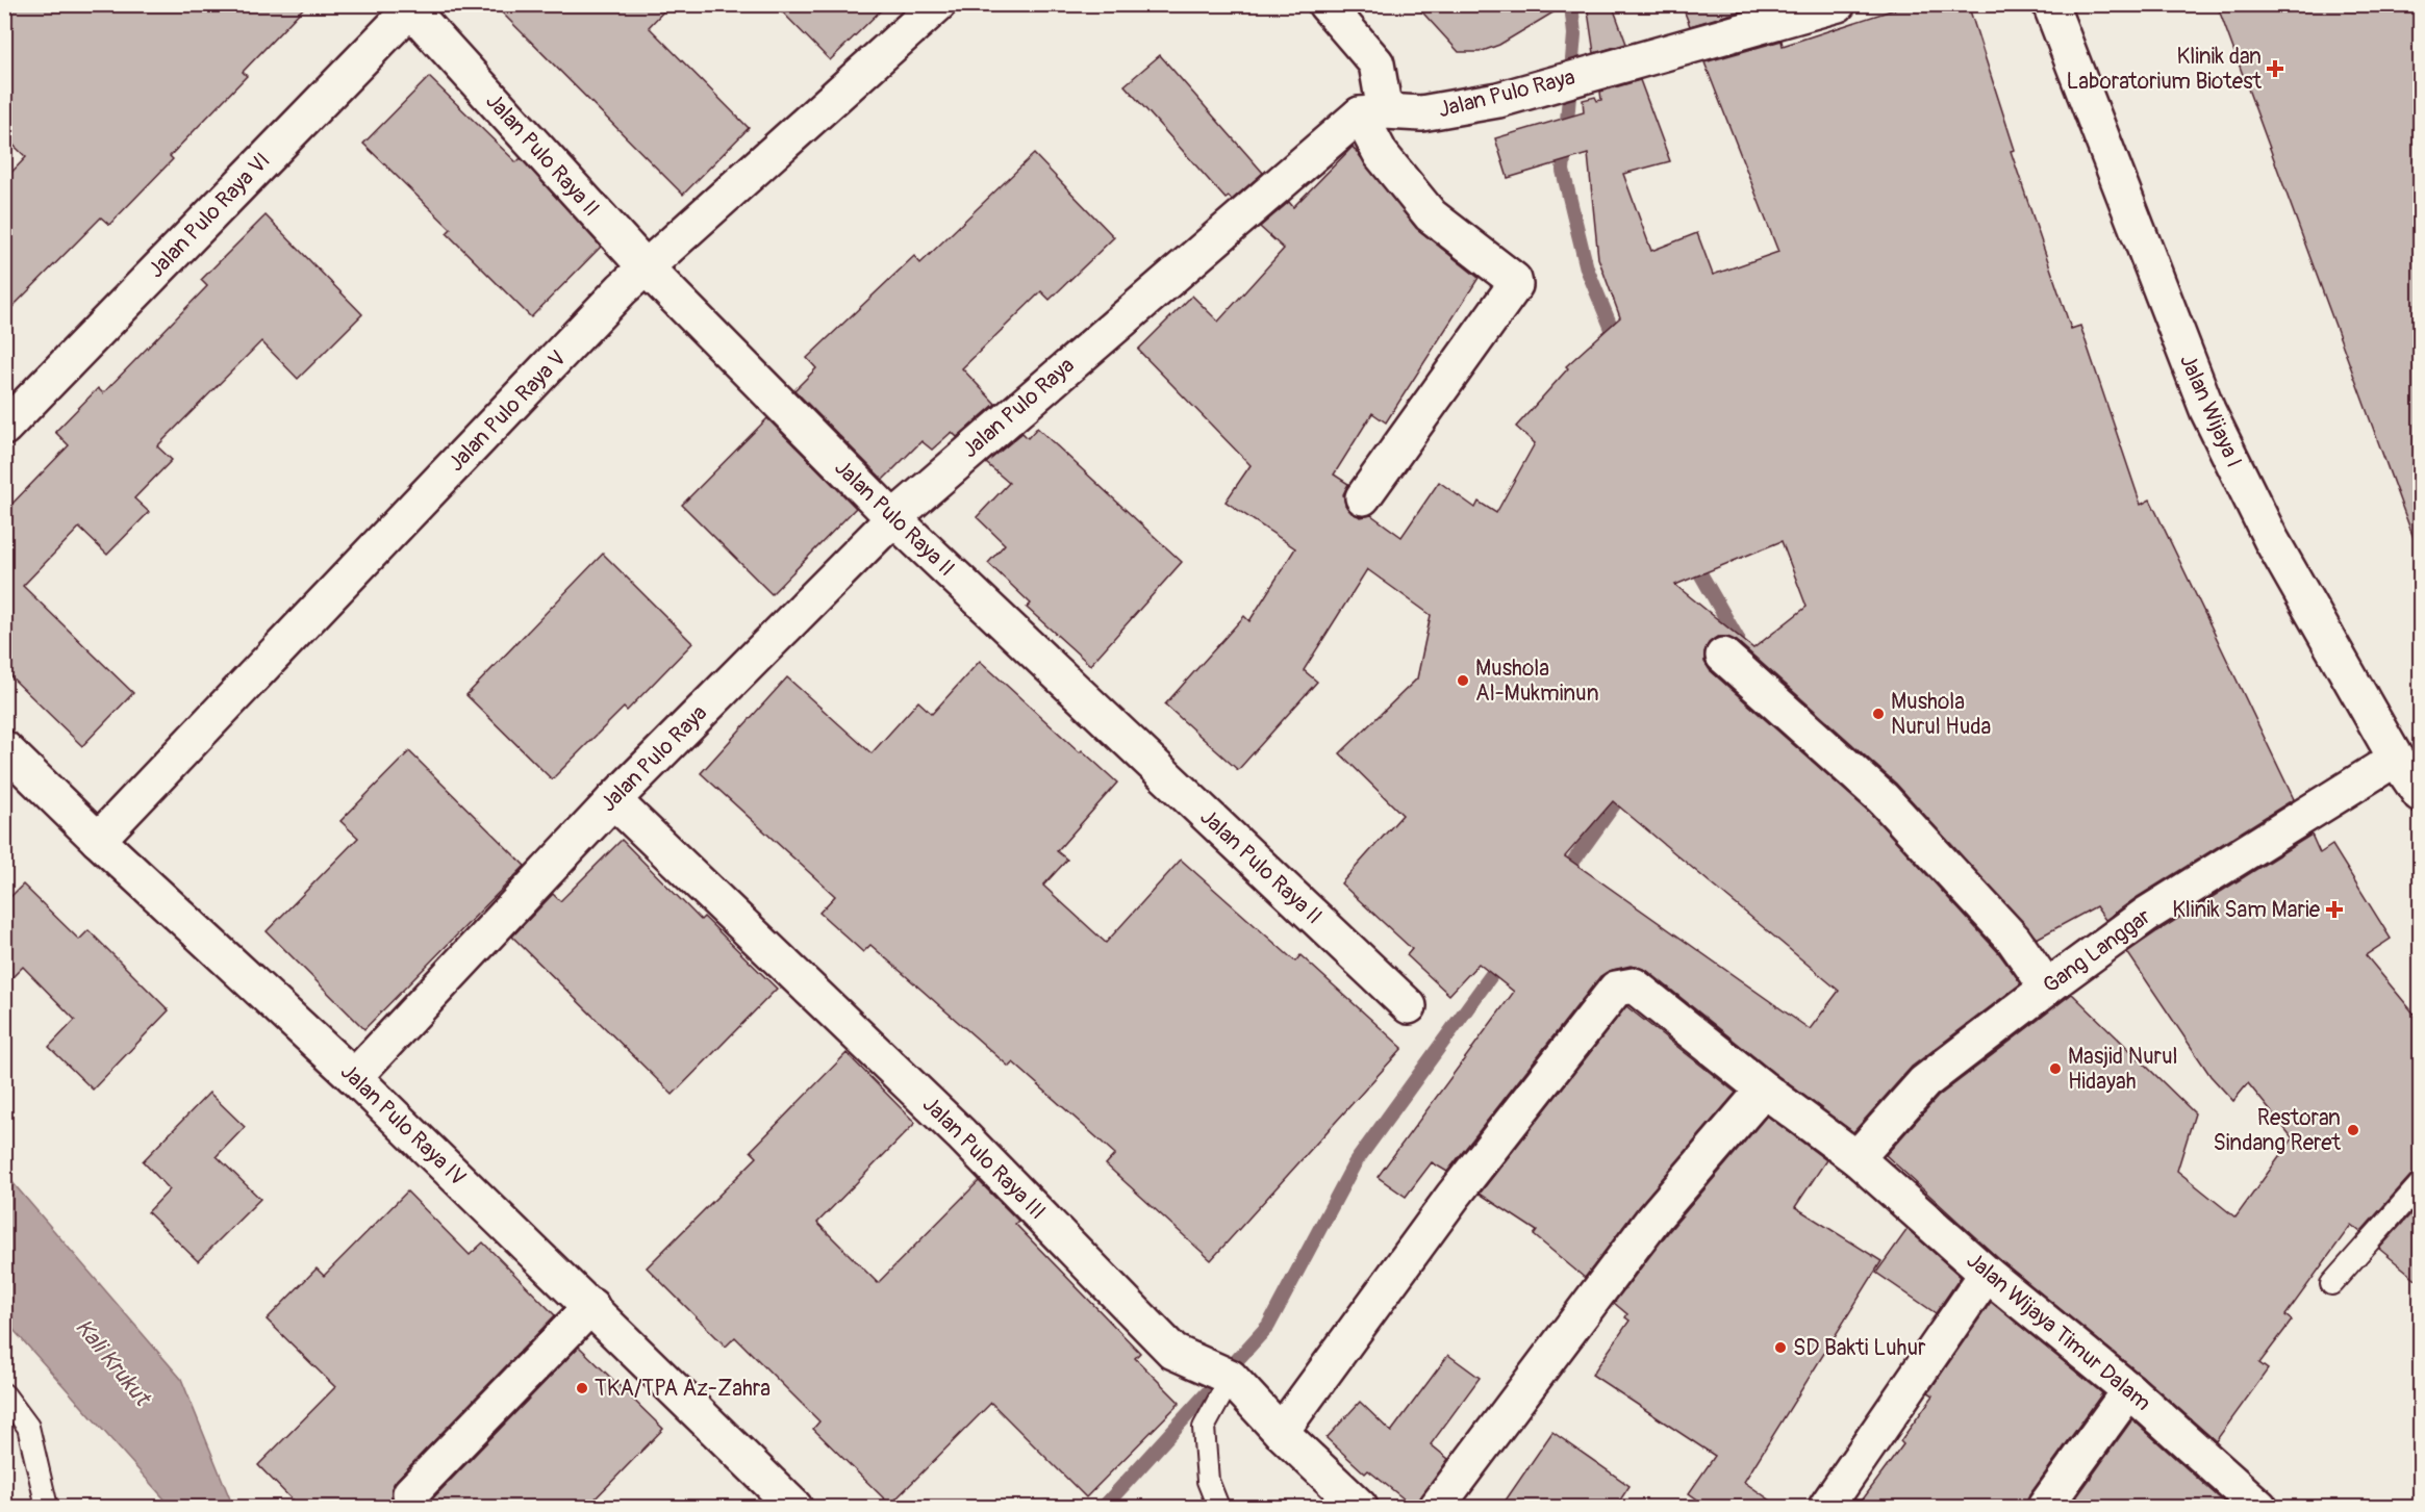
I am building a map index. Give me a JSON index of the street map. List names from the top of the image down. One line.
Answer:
{"streets":{"street":["Jalan Pulo Raya","Jalan Pulo Raya II","Jalan Pulo Raya VI","Jalan Pulo Raya V","Jalan Wijaya I","Gang Langgar","Jalan Pulo Raya IV","Jalan Pulo Raya III","Jalan Wijaya Timur Dalam"]},"crossings":[["Jalan Pulo Raya","Jalan Pulo Raya II"],["Jalan Pulo Raya","Jalan Pulo Raya IV"],["Jalan Pulo Raya","Jalan Pulo Raya III"],["Jalan Pulo Raya II","Jalan Pulo Raya VI"],["Jalan Pulo Raya II","Jalan Pulo Raya V"],["Jalan Pulo Raya V","Jalan Pulo Raya IV"],["Jalan Wijaya I","Gang Langgar"],["Gang Langgar","Jalan Wijaya Timur Dalam"],["Jalan Pulo Raya III","Jalan Wijaya Timur Dalam"]],"water":["Kali Krukut"],"places":{"health":["Klinik dan Laboratorium Biotest","Klinik Sam Marie"],"other":["Mushola Al-Mukminun","Mushola Nurul Huda","Masjid Nurul Hidayah","Restoran Sindang Reret","SD Bakti Luhur","TKA/TPA Az-Zahra"]}}
